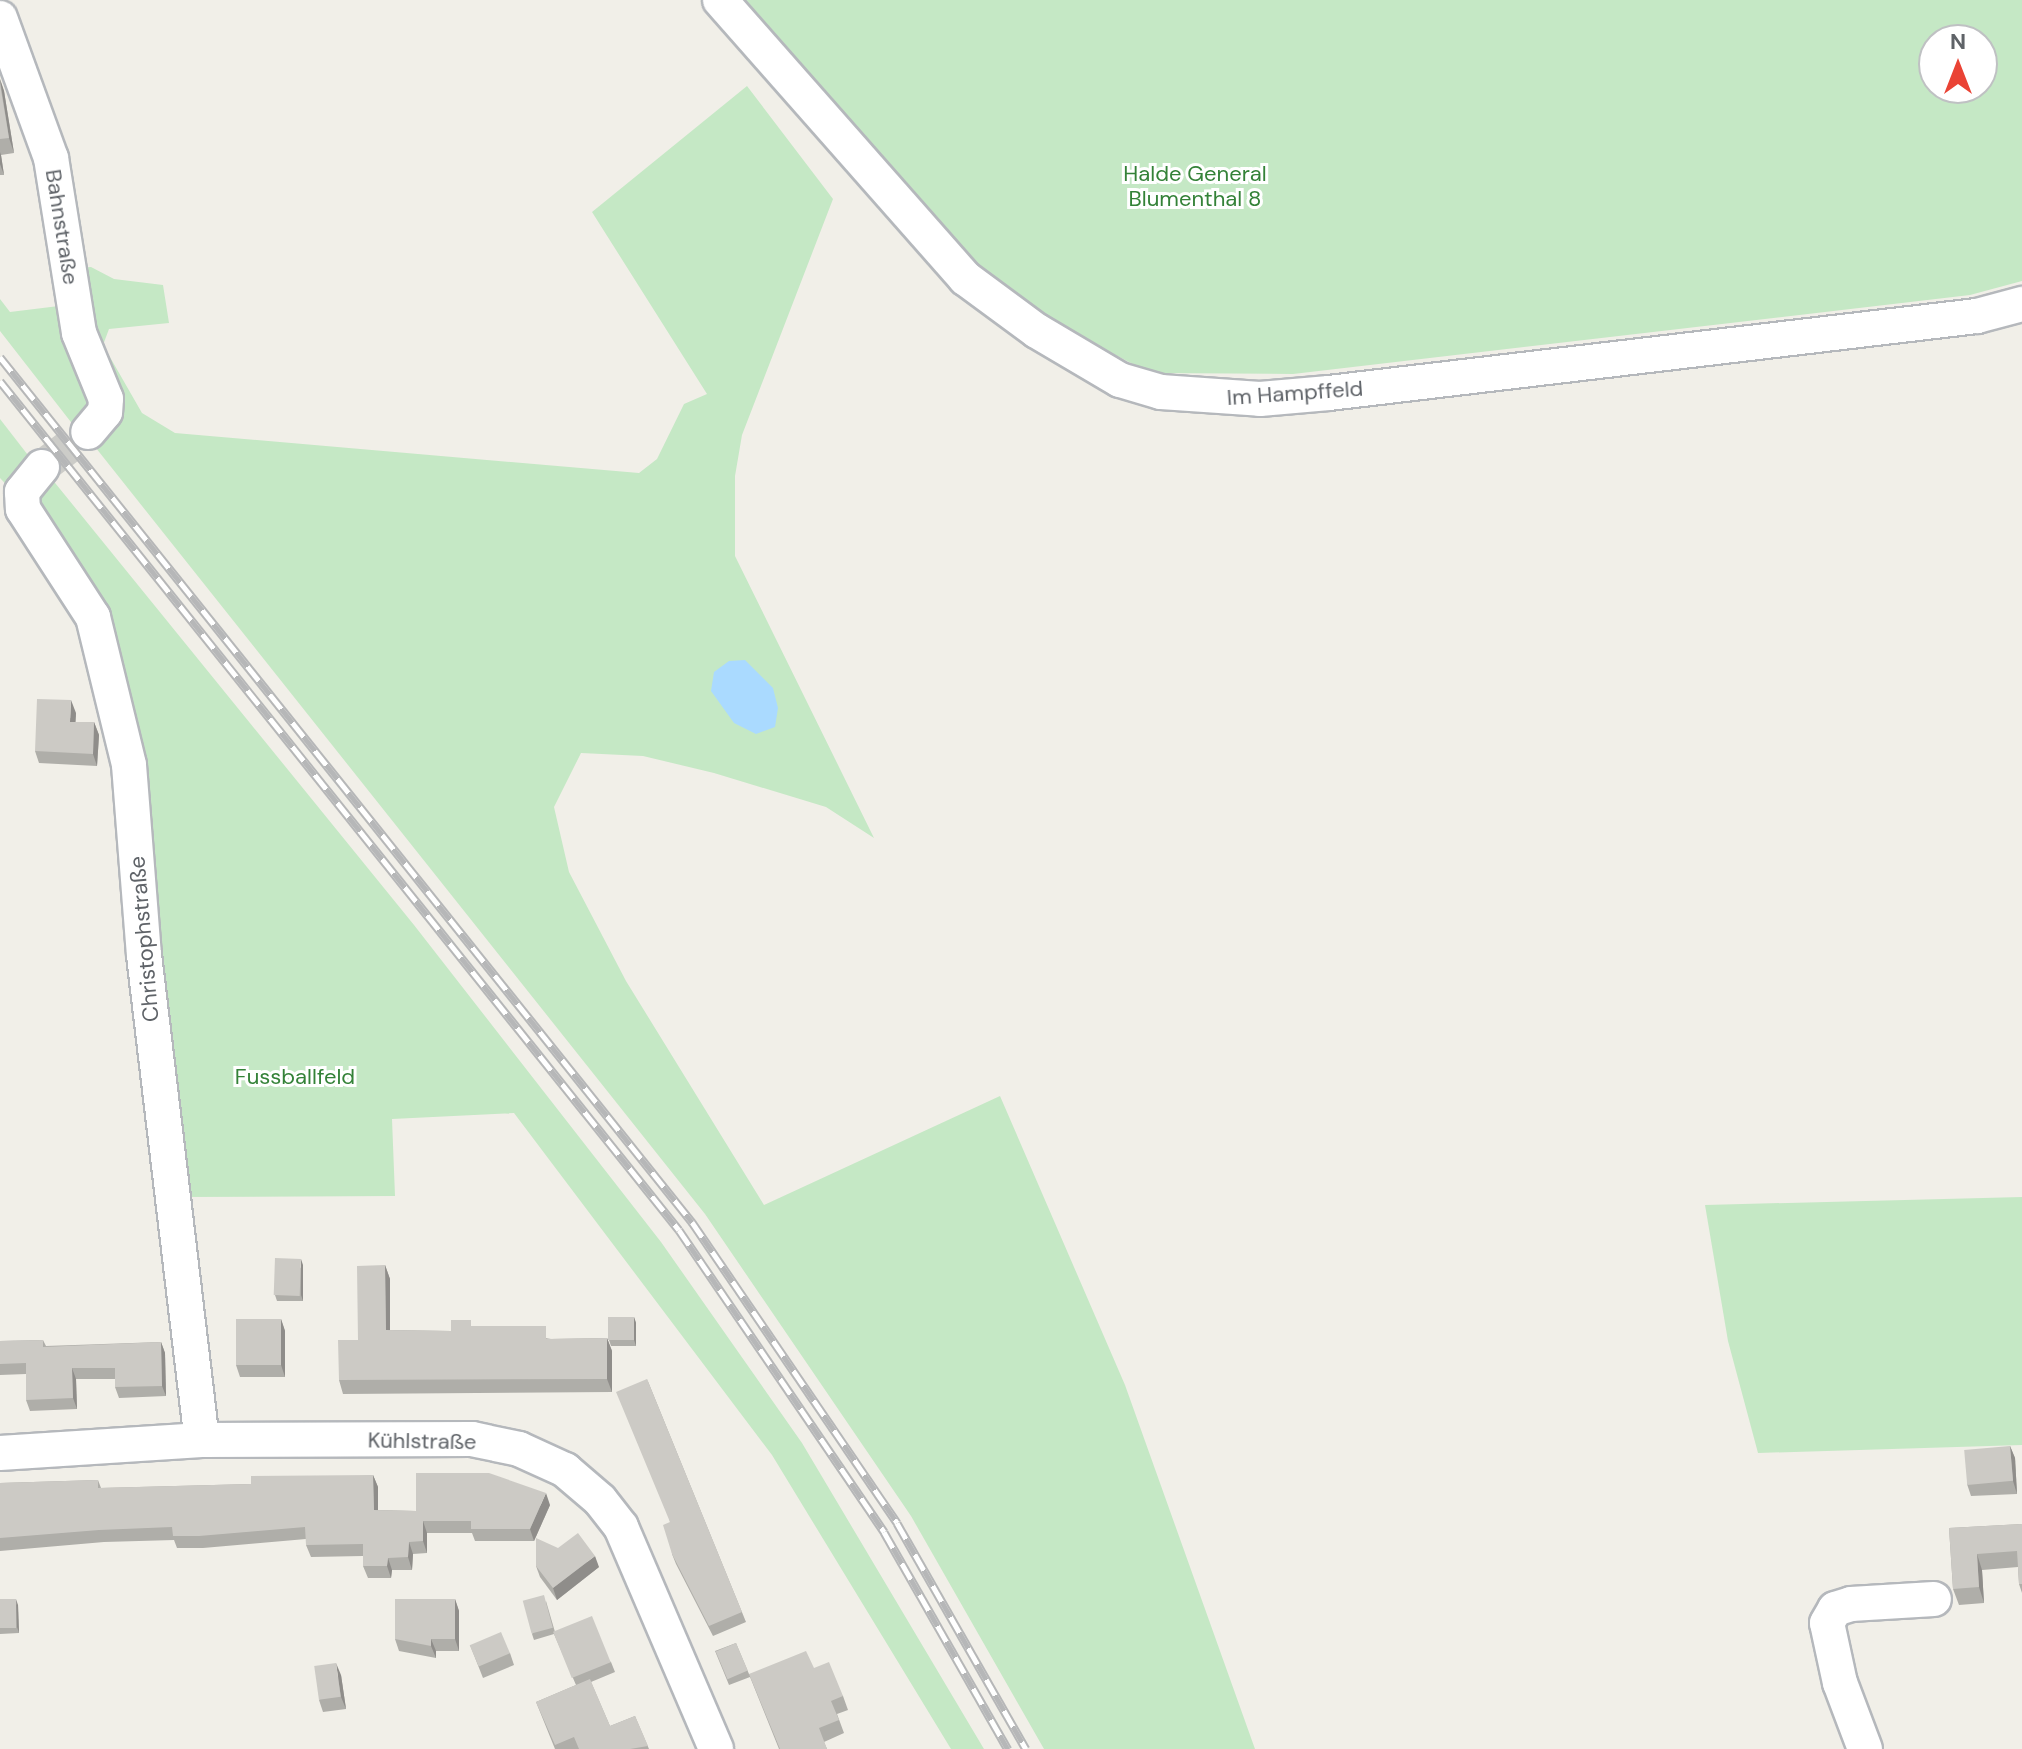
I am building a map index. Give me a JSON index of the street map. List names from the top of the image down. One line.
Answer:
{"streets":{"street":["Bahnstraße","Im Hampffeld","Christophstraße","Kühlstraße"]},"crossings":[["Christophstraße","Kühlstraße"]],"parks":["Halde General Blumenthal 8","Fussballfeld"],"north":"top"}
